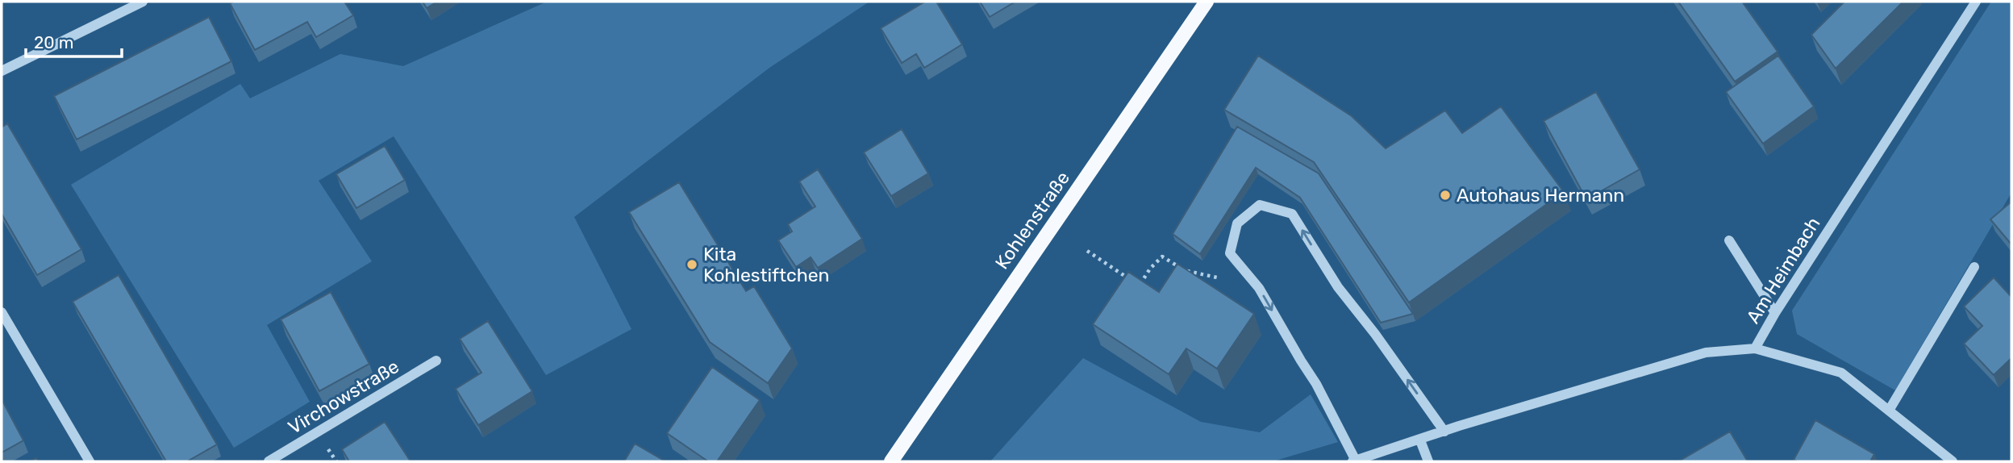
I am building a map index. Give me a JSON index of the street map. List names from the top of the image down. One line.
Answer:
{"streets":{"main road":["Kohlenstraße"],"street":["Am Heimbach","Virchowstraße"]},"places":["Autohaus Hermann","Kita Kohlestiftchen"],"scale_bar":"20 m"}
